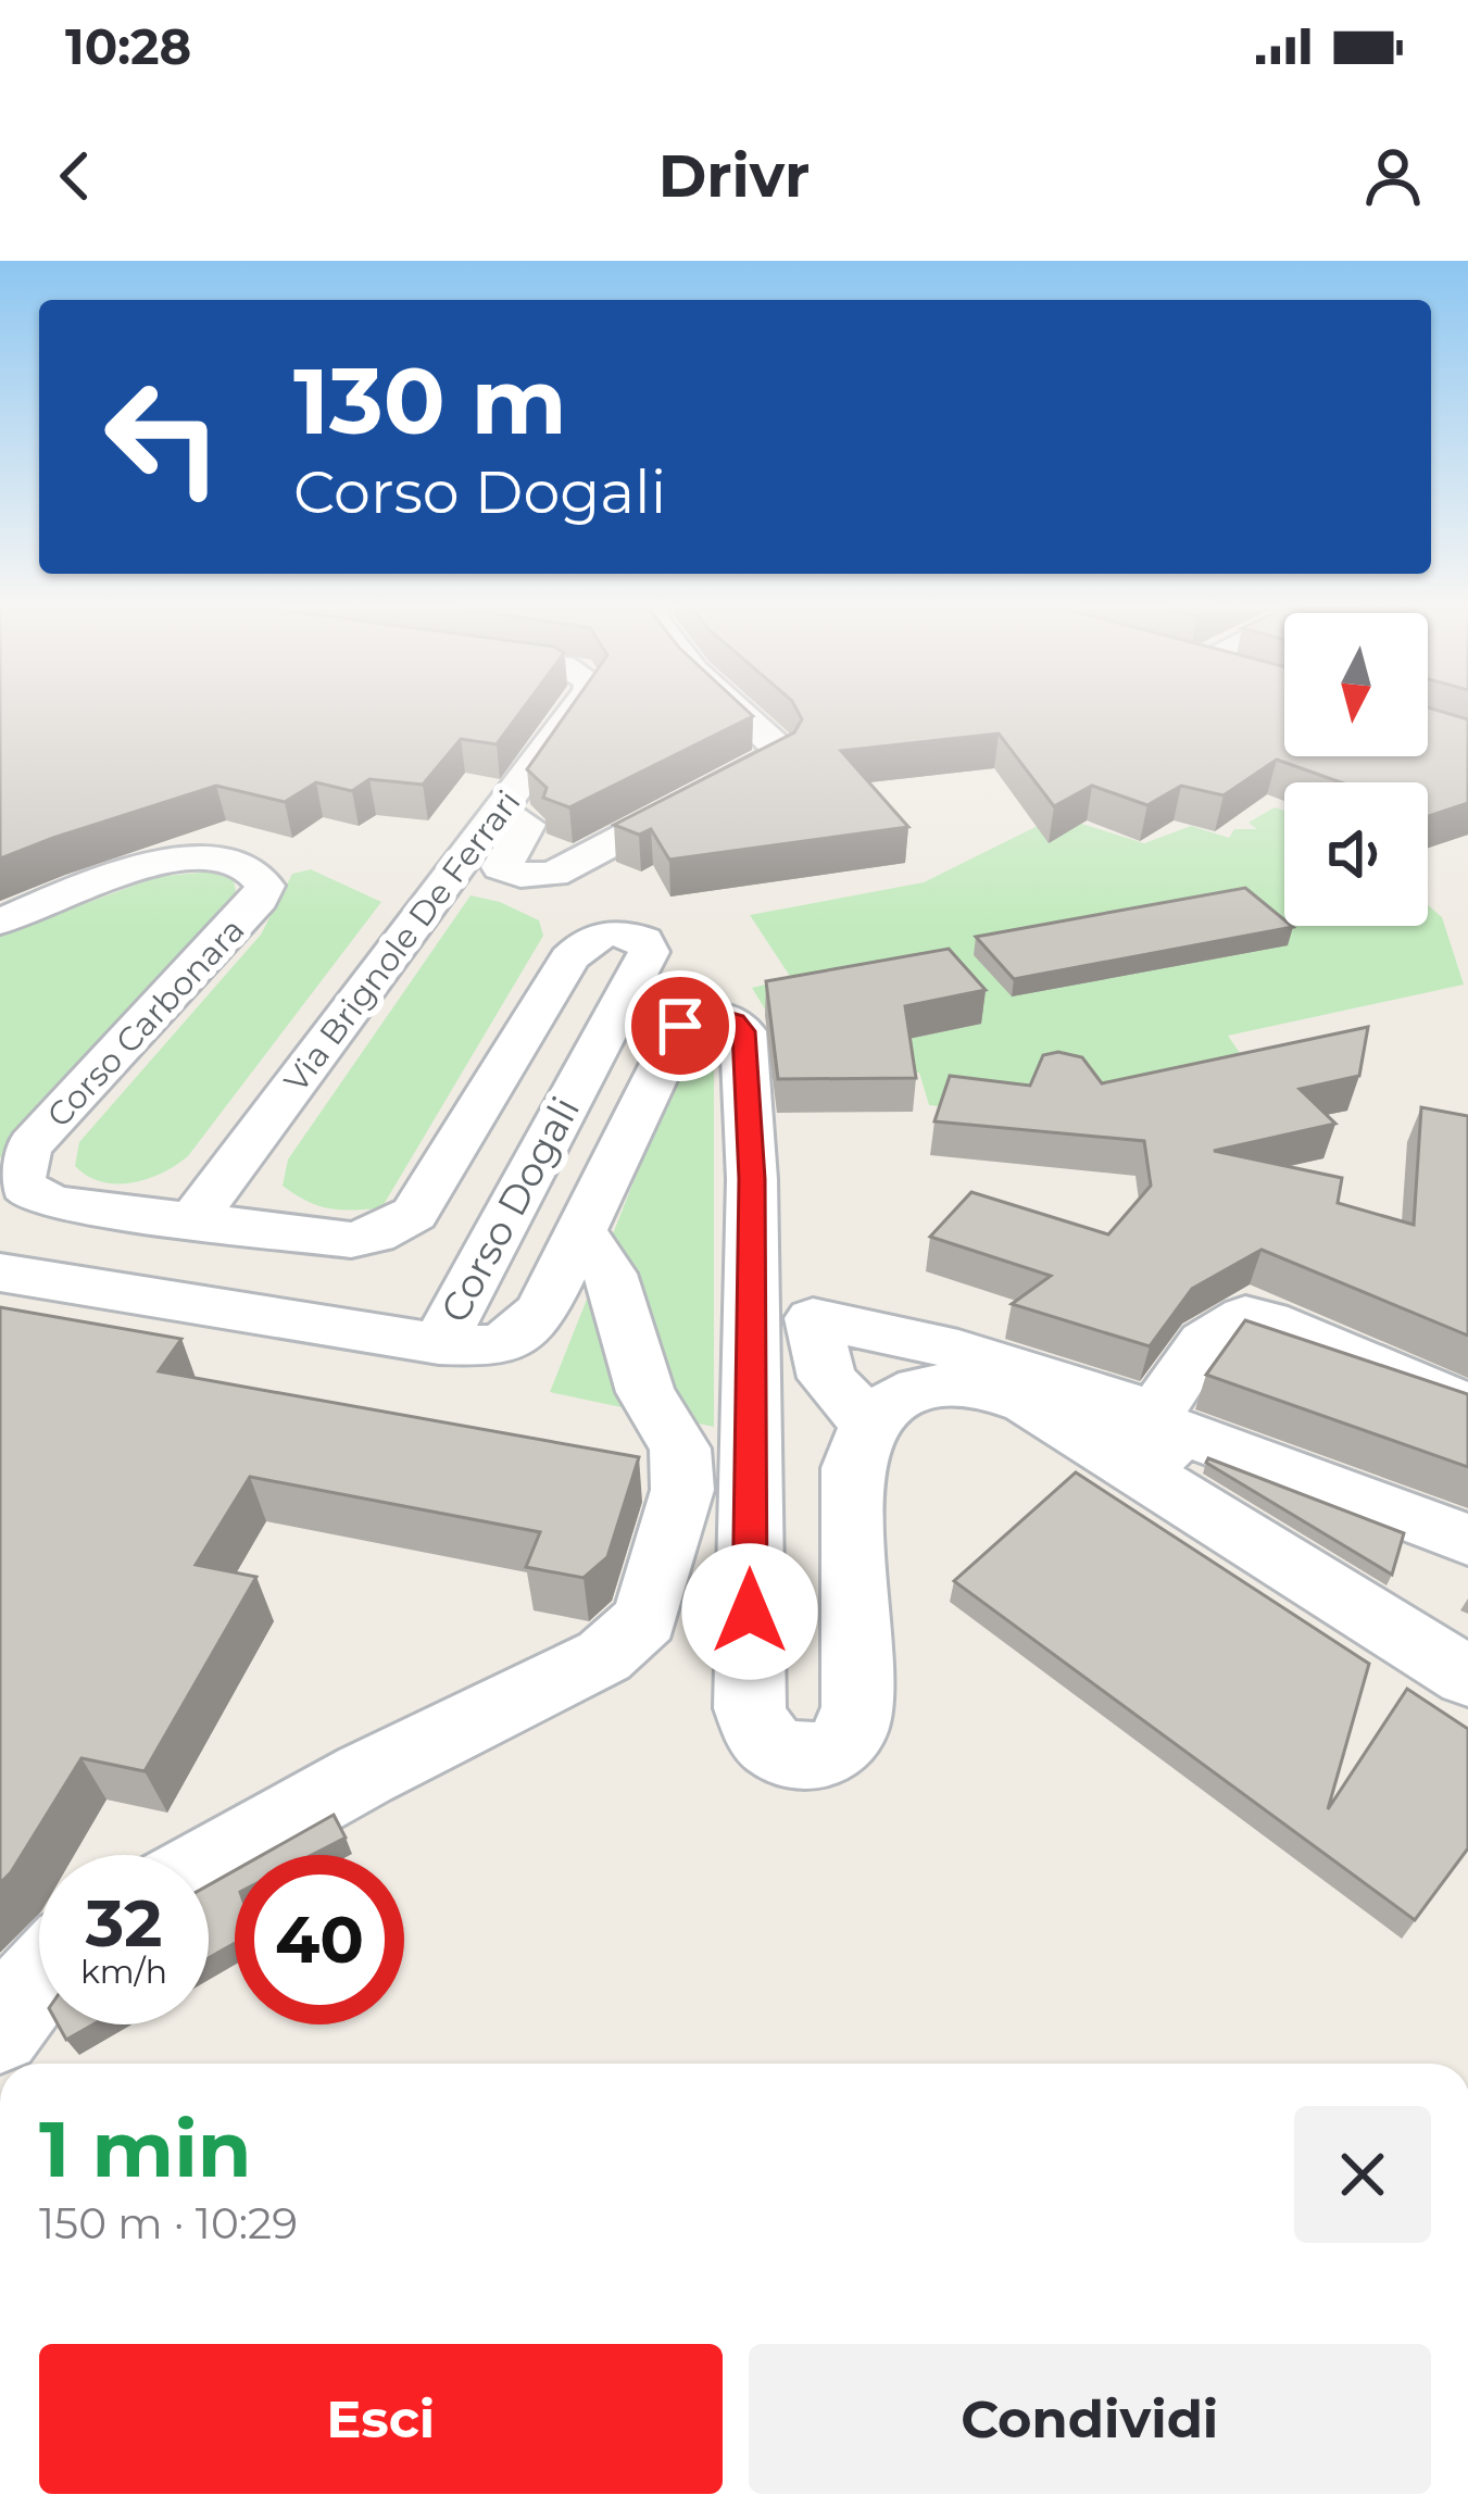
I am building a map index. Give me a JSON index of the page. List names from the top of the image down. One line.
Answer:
{"streets":{"street":["Via Brignole De Ferrari","Corso Carbonara","Corso Dogali"]},"crossings":[["Via Brignole De Ferrari","Corso Carbonara"],["Via Brignole De Ferrari","Corso Dogali"],["Corso Carbonara","Corso Dogali"]],"north":"bottom","page":{"status":"10:28","header":"Drivr","turn":["130 m","Corso Dogali"],"speed":"32 km/h","limit":"40","heading":["1 min","150 m · 10:29"],"buttons":["Esci","Condividi"]}}
